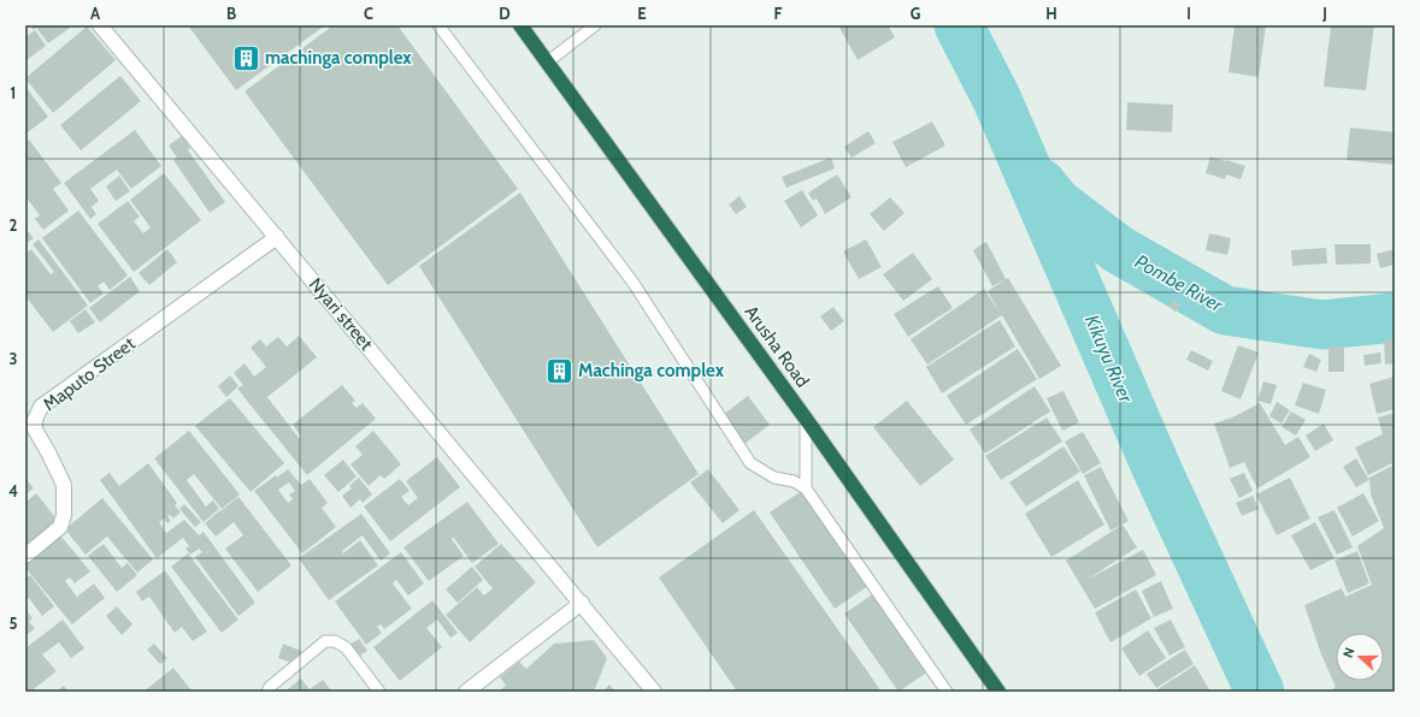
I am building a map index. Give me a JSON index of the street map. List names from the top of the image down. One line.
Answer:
{"streets":{"highway":["Arusha Road"],"street":["Nyari street","Maputo Street"]},"crossings":[["Nyari street","Maputo Street"]],"water":["Pombe River","Kikuyu River"],"places":{"building":["machinga complex","Machinga complex"]},"north":"left","grid":{"columns":["A","B","C","D","E","F","G","H","I","J"],"rows":["1","2","3","4","5"]}}
